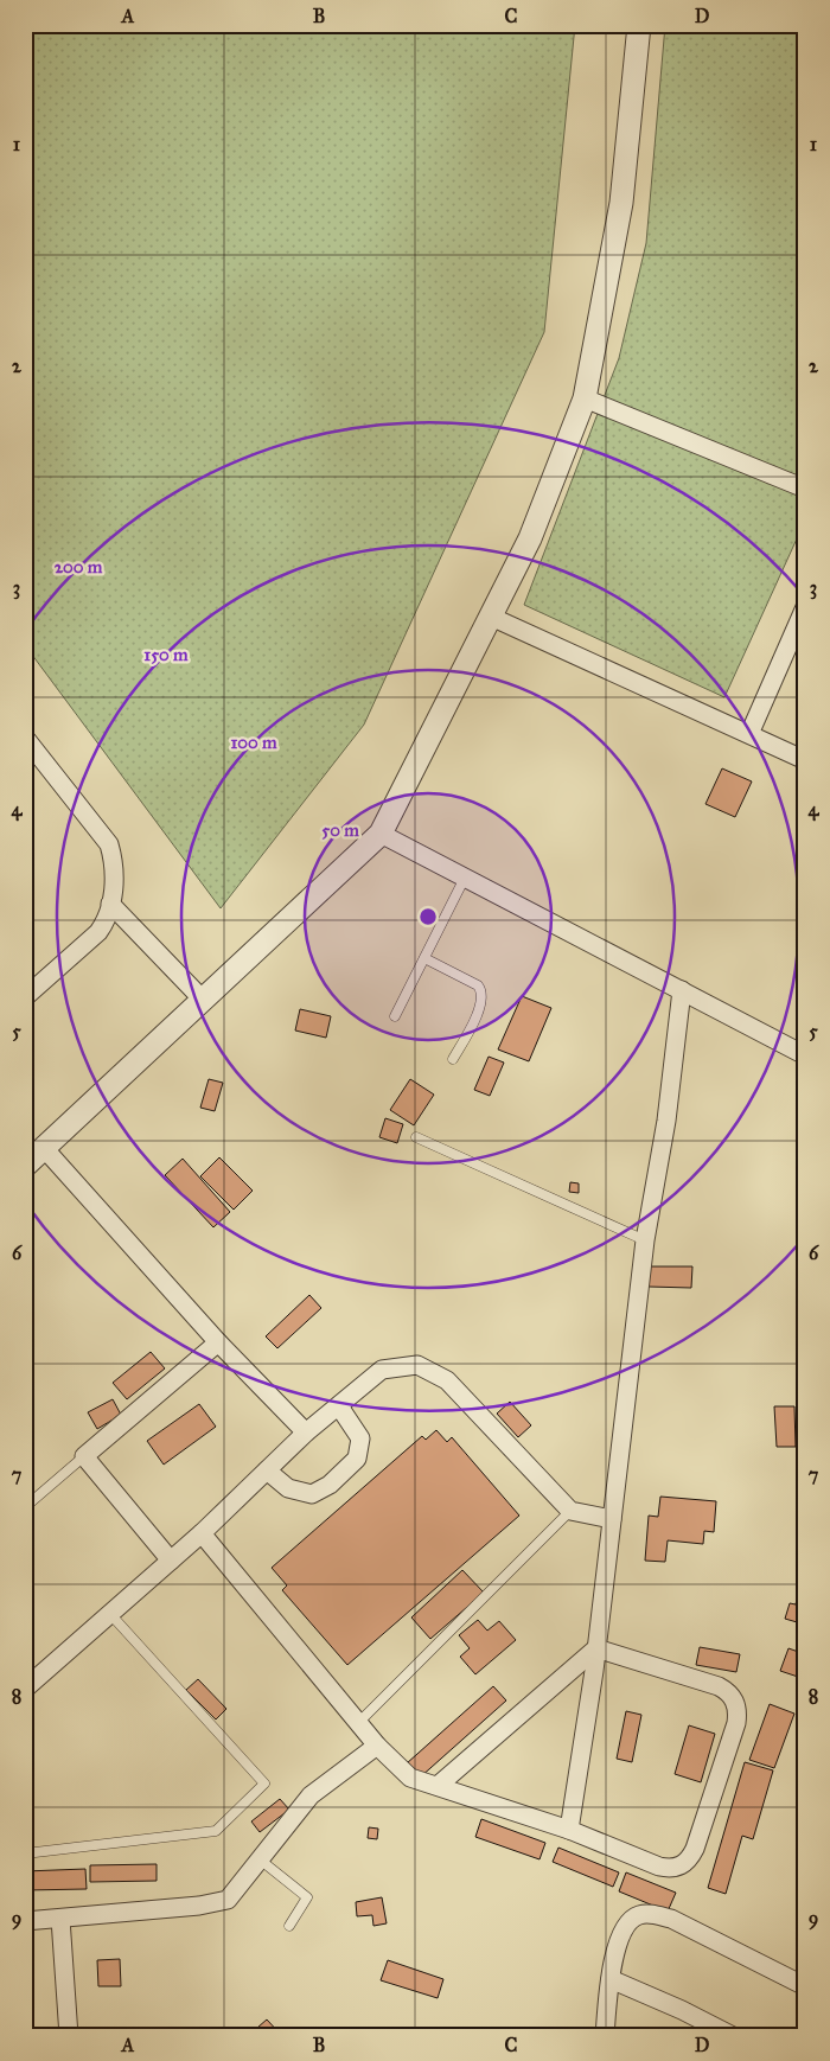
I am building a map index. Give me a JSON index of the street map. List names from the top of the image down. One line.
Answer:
{"grid":{"columns":["A","B","C","D"],"rows":["1","2","3","4","5","6","7","8","9"]},"rings":["200 m","150 m","100 m","50 m"]}
